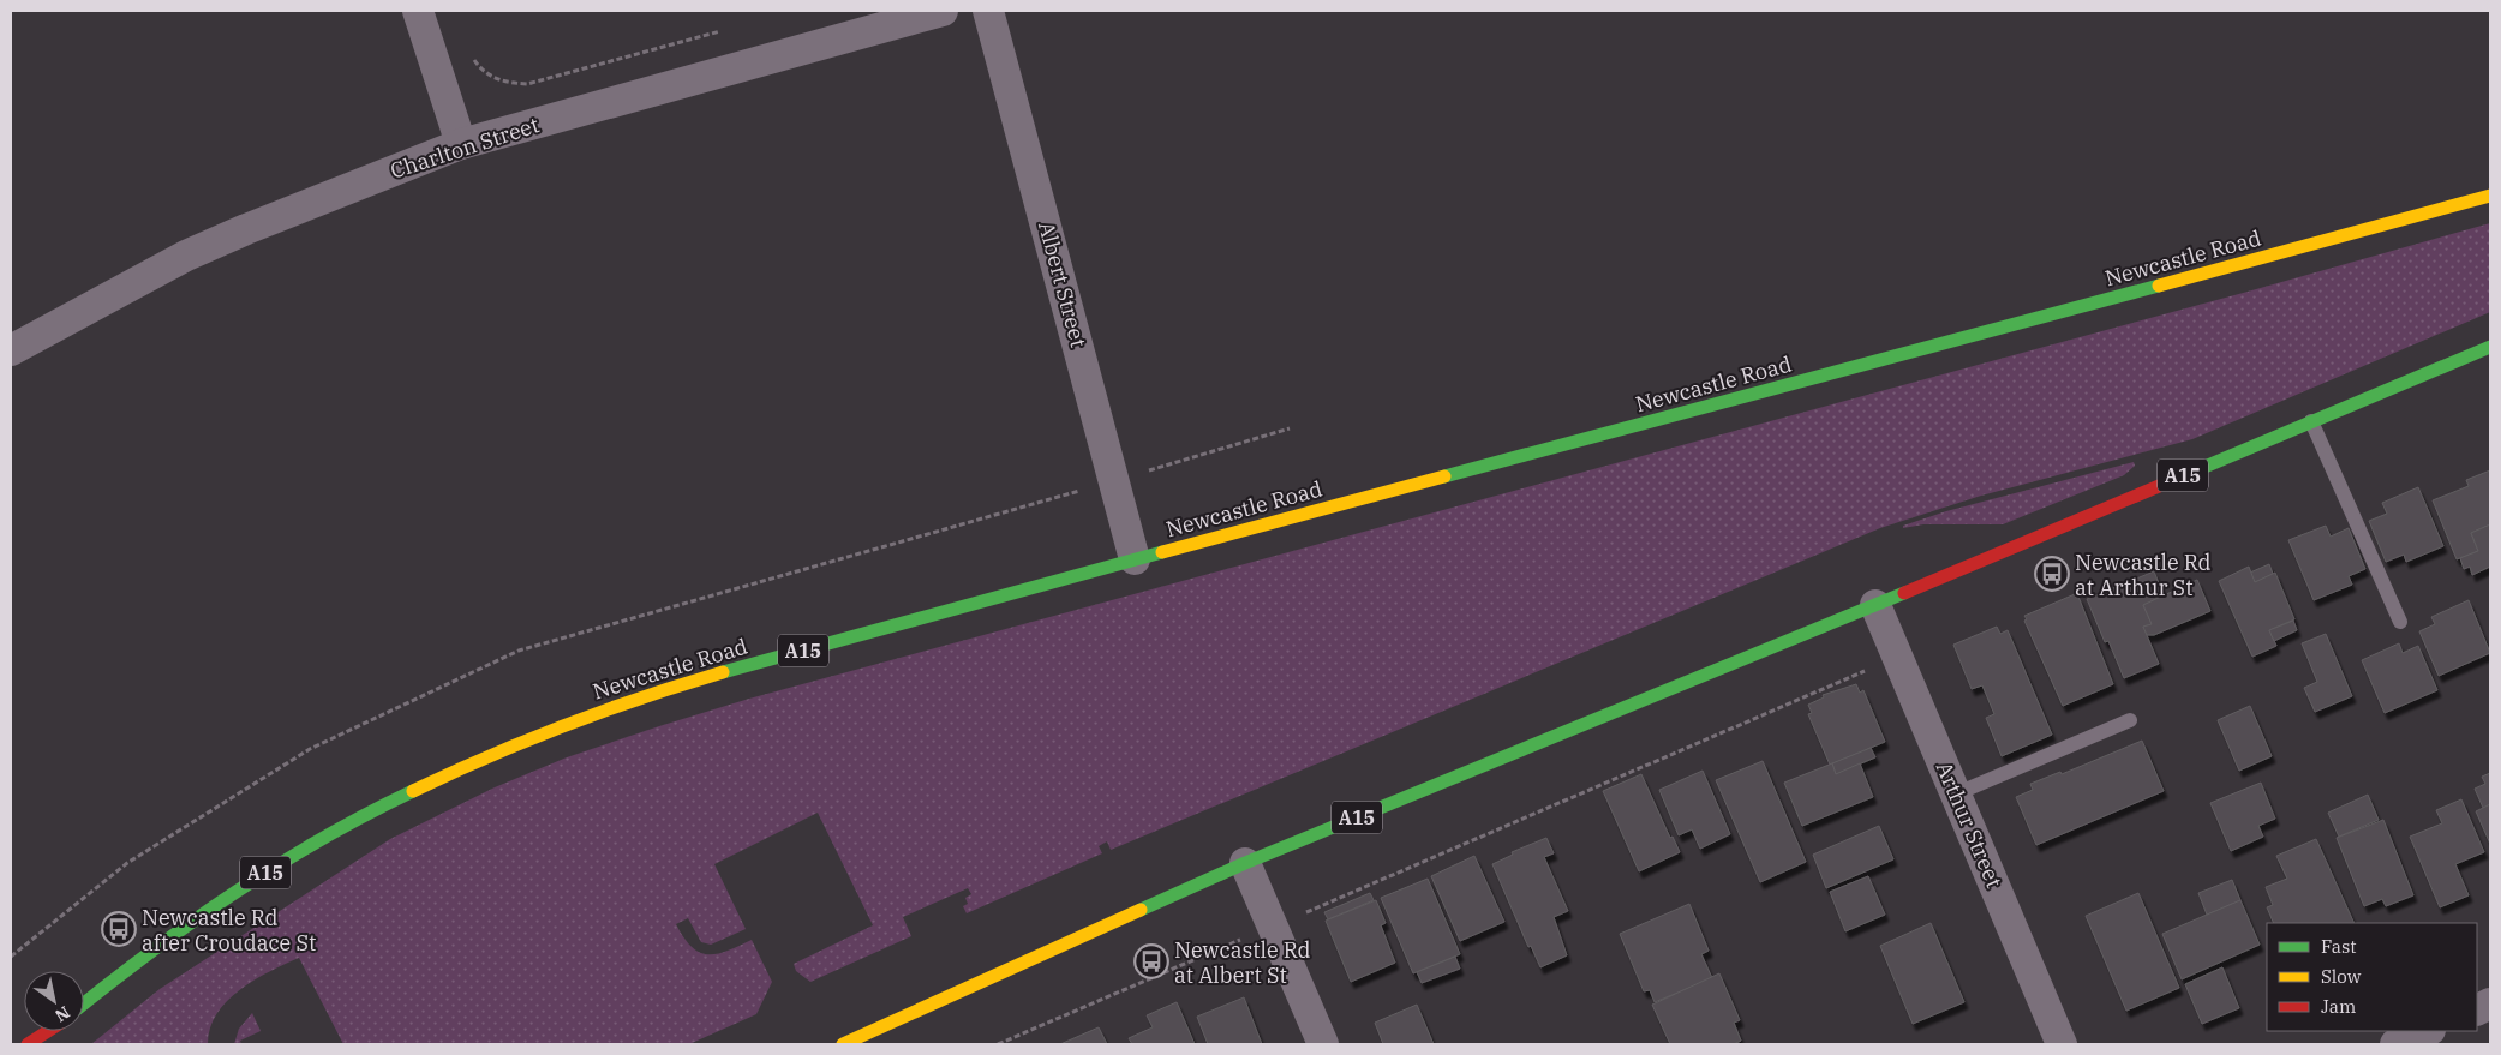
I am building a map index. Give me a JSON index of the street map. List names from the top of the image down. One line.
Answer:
{"streets":{"highway":["Newcastle Road","A15"],"street":["Charlton Street","Albert Street","Arthur Street"]},"crossings":[["Newcastle Road","Albert Street"],["A15","Arthur Street"]],"places":{"bus stop":["Newcastle Rd at Arthur St","Newcastle Rd after Croudace St","Newcastle Rd at Albert St"]},"legend":["Fast","Slow","Jam"],"north":"bottom right"}
